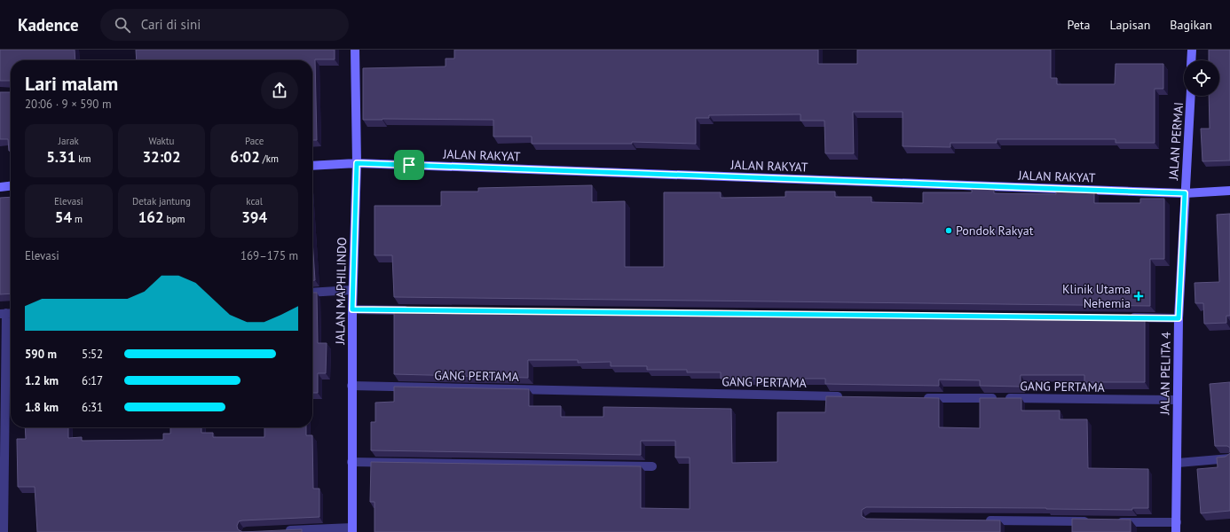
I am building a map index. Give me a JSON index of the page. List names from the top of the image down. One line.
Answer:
{"streets":{"street":["JALAN PERMAI","JALAN RAKYAT","JALAN MAPHILINDO","JALAN PELITA 4","GANG PERTAMA"]},"crossings":[["JALAN PERMAI","JALAN RAKYAT"],["JALAN PERMAI","JALAN PELITA 4"],["JALAN RAKYAT","JALAN MAPHILINDO"],["JALAN RAKYAT","JALAN PELITA 4"],["JALAN MAPHILINDO","GANG PERTAMA"],["JALAN PELITA 4","GANG PERTAMA"]],"places":{"other":["Pondok Rakyat"],"health":["Klinik Utama Nehemia"]},"page":{"header":"Kadence","search":"Cari di sini","nav":["Peta","Lapisan","Bagikan"],"heading":["Lari malam","20:06 · 9 × 590 m"],"stats":[["Jarak","5.31 km"],["Waktu","32:02"],["Pace","6:02 /km"],["Elevasi","54 m"],["Detak jantung","162 bpm"],["kcal","394"]],"chart":["Elevasi","169–175 m"],"list":[{"name":"590 m","note":"5:52"},{"name":"1.2 km","note":"6:17"},{"name":"1.8 km","note":"6:31"}]}}
